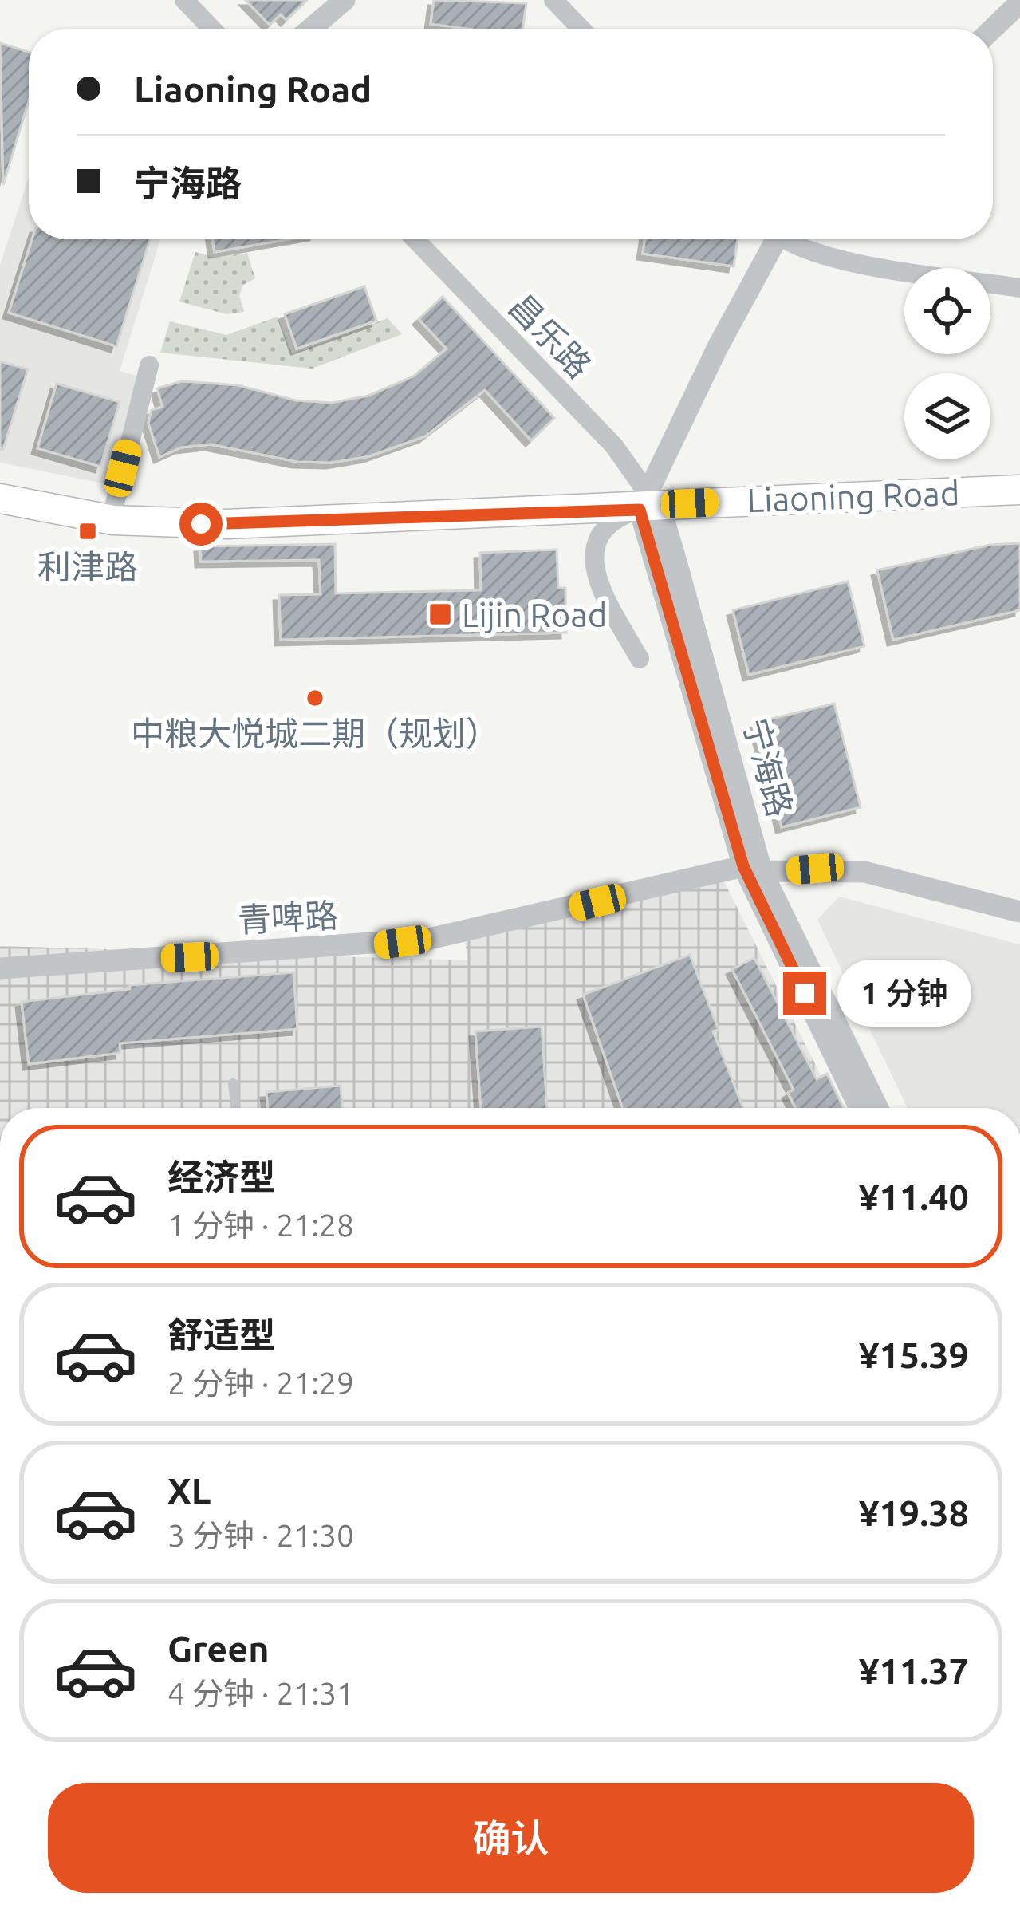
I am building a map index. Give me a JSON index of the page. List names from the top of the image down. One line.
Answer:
{"streets":{"main road":["Liaoning Road"],"street":["昌乐路","宁海路","青啤路"]},"crossings":[["昌乐路","Liaoning Road"],["昌乐路","宁海路"],["Liaoning Road","宁海路"],["宁海路","青啤路"]],"places":{"transit":["利津路","Lijin Road"],"other":["中粮大悦城二期（规划）"]},"page":{"banner":["Liaoning Road","宁海路"],"bubble":"1 分钟","list":[{"name":"经济型","note":"1 分钟 · 21:28","value":"¥11.40"},{"name":"舒适型","note":"2 分钟 · 21:29","value":"¥15.39"},{"name":"XL","note":"3 分钟 · 21:30","value":"¥19.38"},{"name":"Green","note":"4 分钟 · 21:31","value":"¥11.37"}],"buttons":"确认"}}
